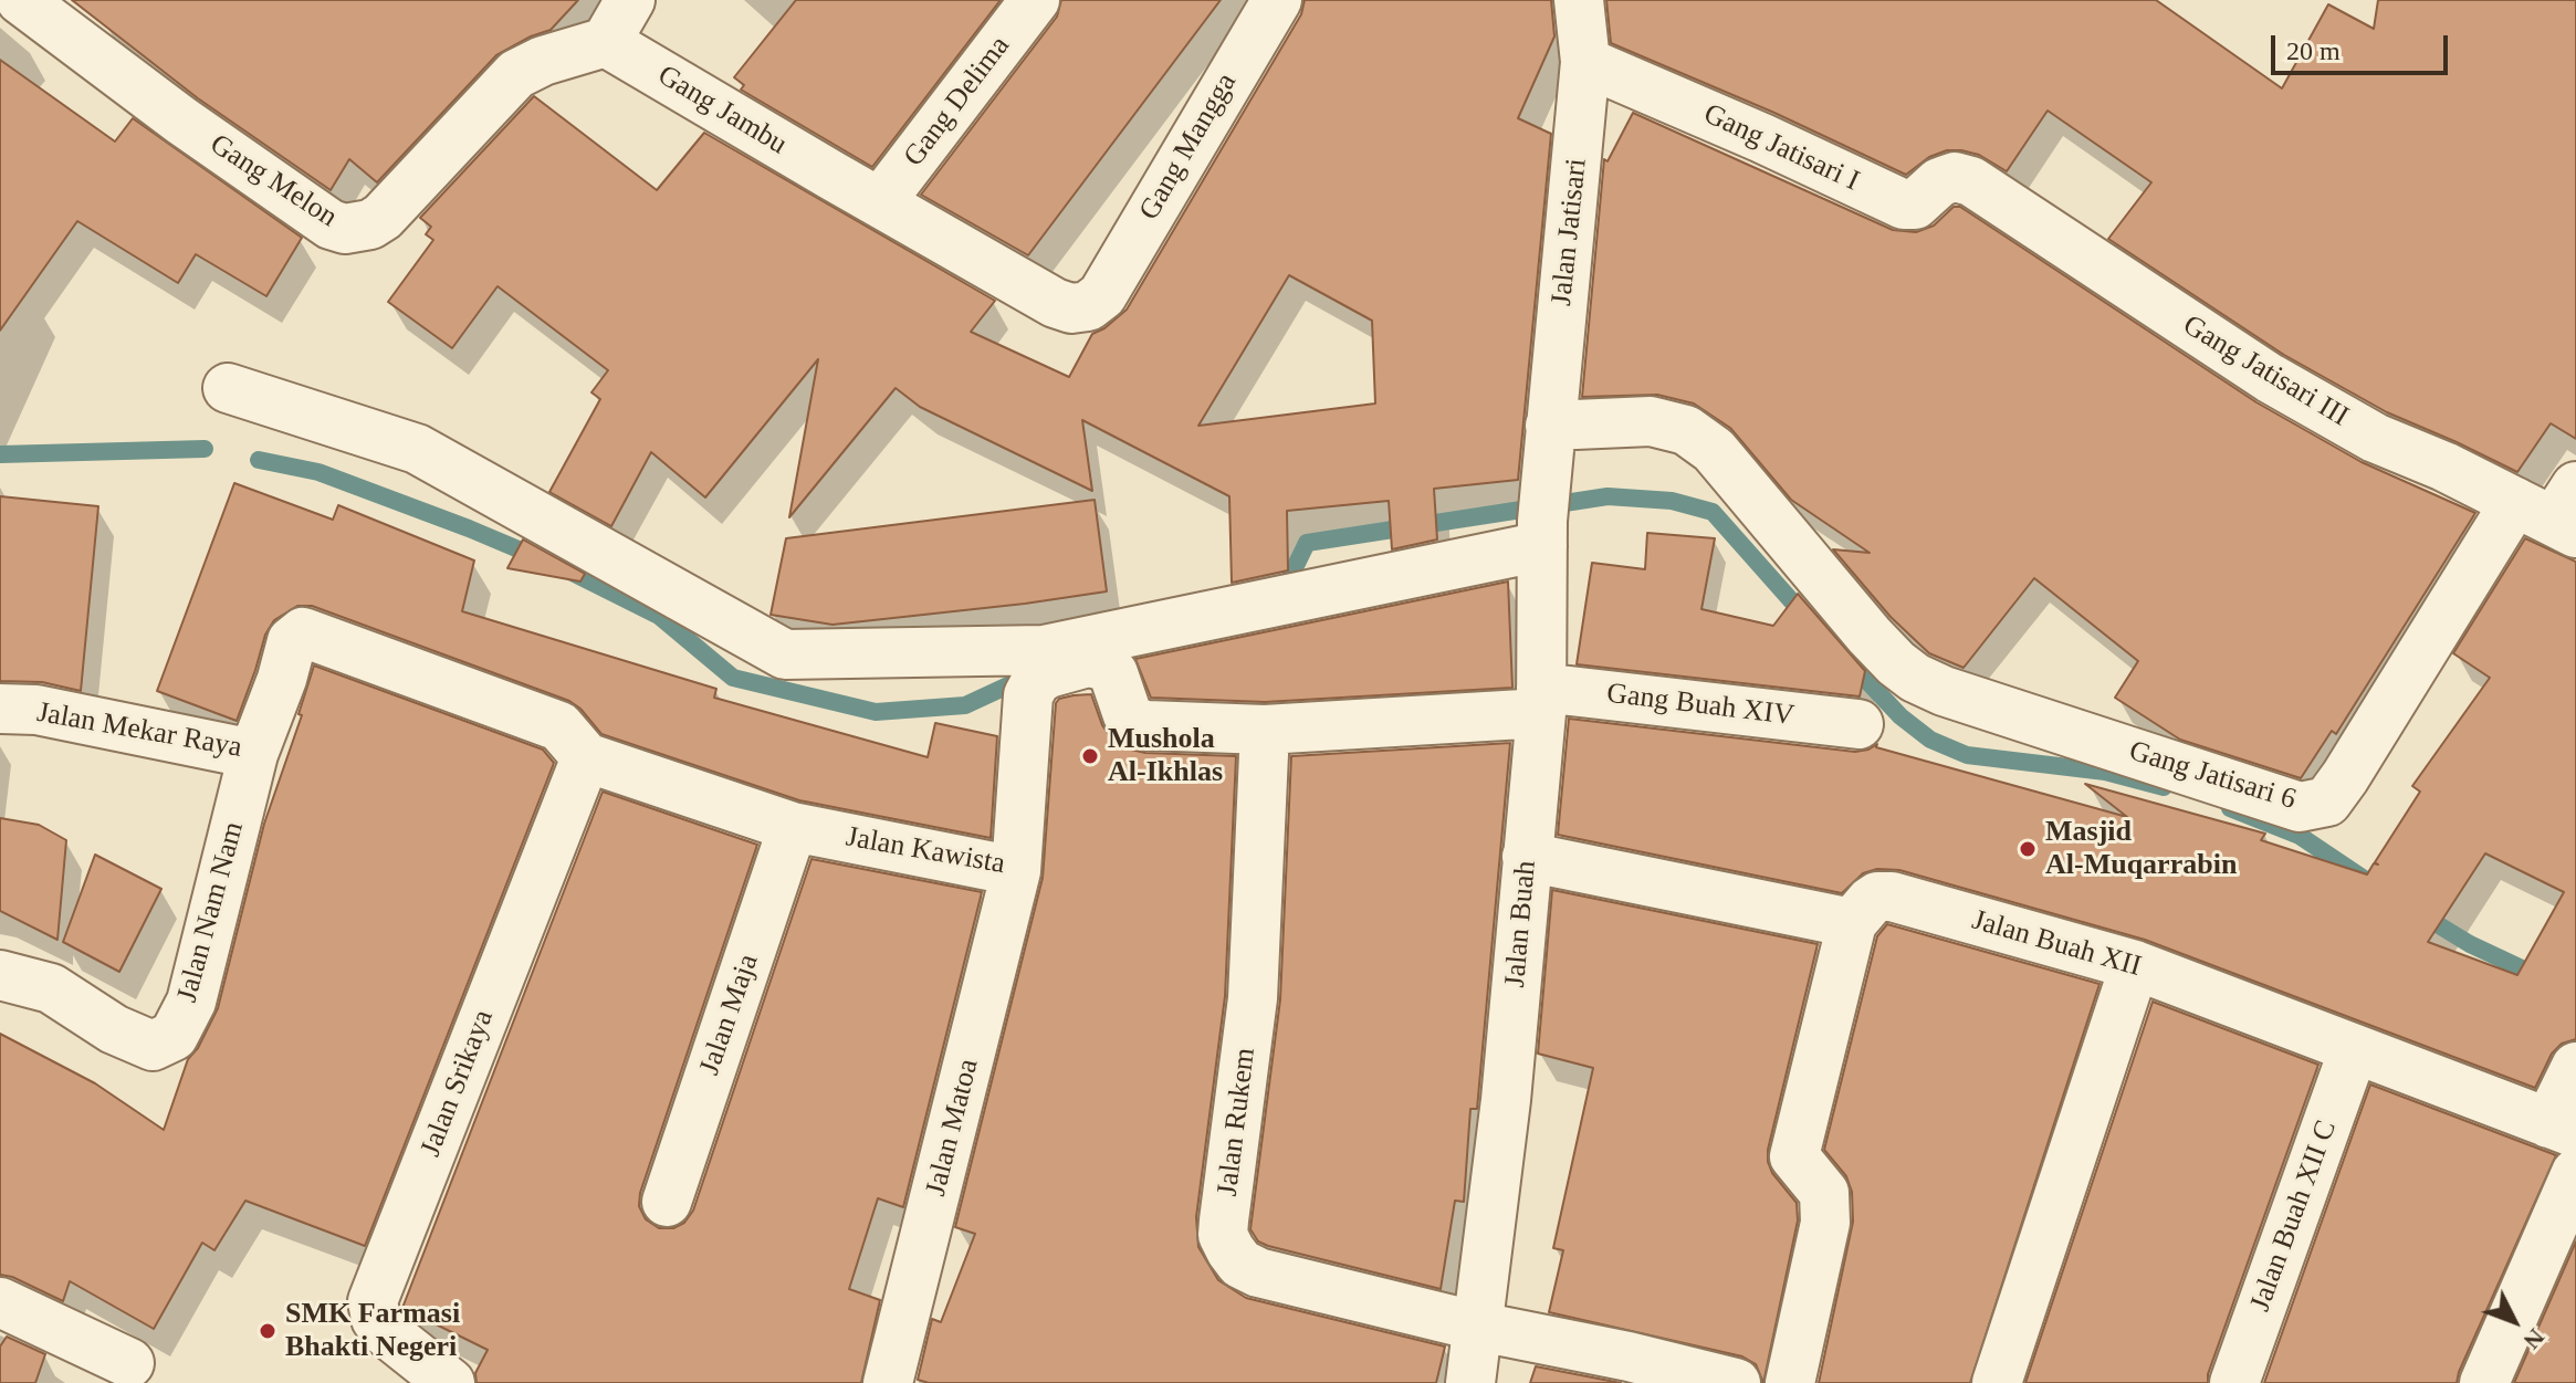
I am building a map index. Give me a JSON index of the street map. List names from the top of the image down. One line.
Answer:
{"streets":{"street":["Gang Delima","Gang Jambu","Gang Mangga","Gang Jatisari I","Gang Melon","Jalan Jatisari","Gang Jatisari III","Gang Buah XIV","Jalan Mekar Raya","Gang Jatisari 6","Jalan Kawista","Jalan Nam Nam","Jalan Buah","Jalan Buah XII","Jalan Maja","Jalan Srikaya","Jalan Rukem","Jalan Matoa","Jalan Buah XII C"]},"crossings":[["Gang Delima","Gang Jambu"],["Gang Jambu","Gang Mangga"],["Gang Jambu","Gang Melon"],["Gang Jatisari I","Jalan Jatisari"],["Gang Jatisari I","Gang Jatisari III"],["Jalan Jatisari","Gang Jatisari 6"],["Jalan Jatisari","Jalan Buah"],["Gang Jatisari III","Gang Jatisari 6"],["Gang Buah XIV","Jalan Kawista"],["Gang Buah XIV","Jalan Buah"],["Jalan Mekar Raya","Jalan Kawista"],["Jalan Mekar Raya","Jalan Nam Nam"],["Gang Jatisari 6","Jalan Buah"],["Jalan Kawista","Jalan Buah"],["Jalan Kawista","Jalan Maja"],["Jalan Kawista","Jalan Srikaya"],["Jalan Kawista","Jalan Rukem"],["Jalan Kawista","Jalan Matoa"],["Jalan Buah","Jalan Rukem"],["Jalan Buah XII","Jalan Buah XII C"]],"places":["Mushola Al-Ikhlas","Masjid Al-Muqarrabin","SMK Farmasi Bhakti Negeri"],"scale_bar":"20 m","north":"bottom right"}
